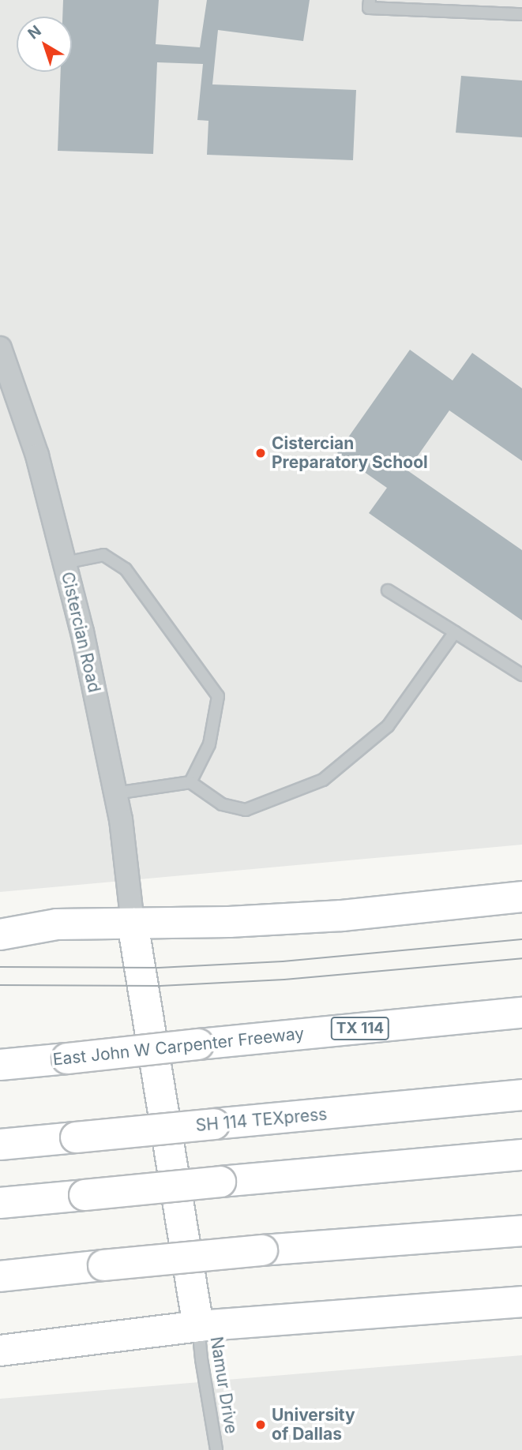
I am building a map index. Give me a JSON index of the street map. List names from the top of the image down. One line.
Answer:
{"streets":{"main road":["TX 114","East John W Carpenter Freeway","SH 114 TEXpress"],"street":["Cistercian Road"],"lane":["Namur Drive"]},"places":["Cistercian Preparatory School","University of Dallas"],"north":"top left"}
